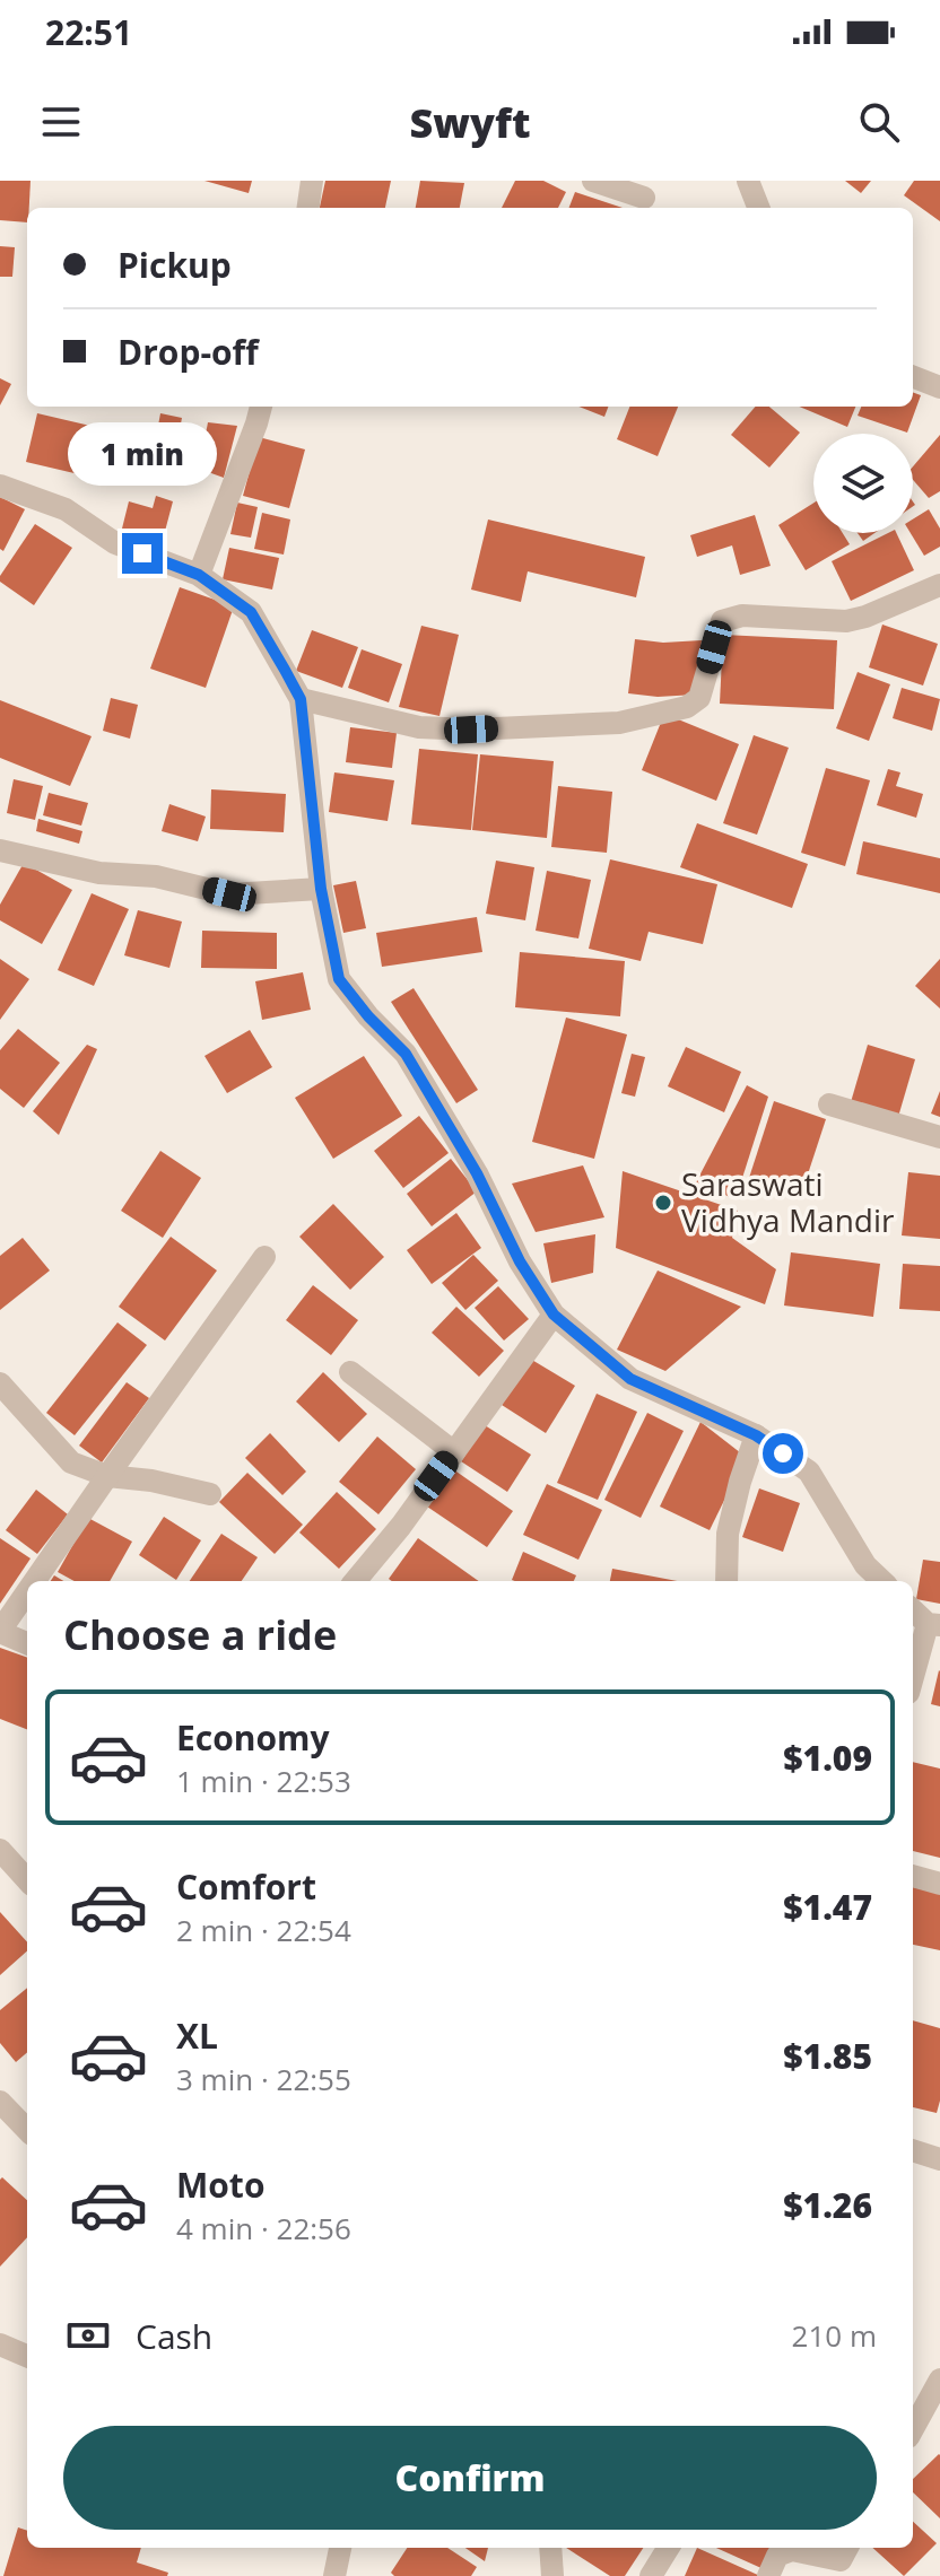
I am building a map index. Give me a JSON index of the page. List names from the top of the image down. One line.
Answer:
{"places":["Saraswati Vidhya Mandir"],"page":{"status":"22:51","header":"Swyft","banner":["Pickup","Drop-off"],"bubble":"1 min","heading":"Choose a ride","list":[{"name":"Economy","note":"1 min · 22:53","value":"$1.09"},{"name":"Comfort","note":"2 min · 22:54","value":"$1.47"},{"name":"XL","note":"3 min · 22:55","value":"$1.85"},{"name":"Moto","note":"4 min · 22:56","value":"$1.26"}],"pay":["Cash","210 m"],"buttons":"Confirm"}}
